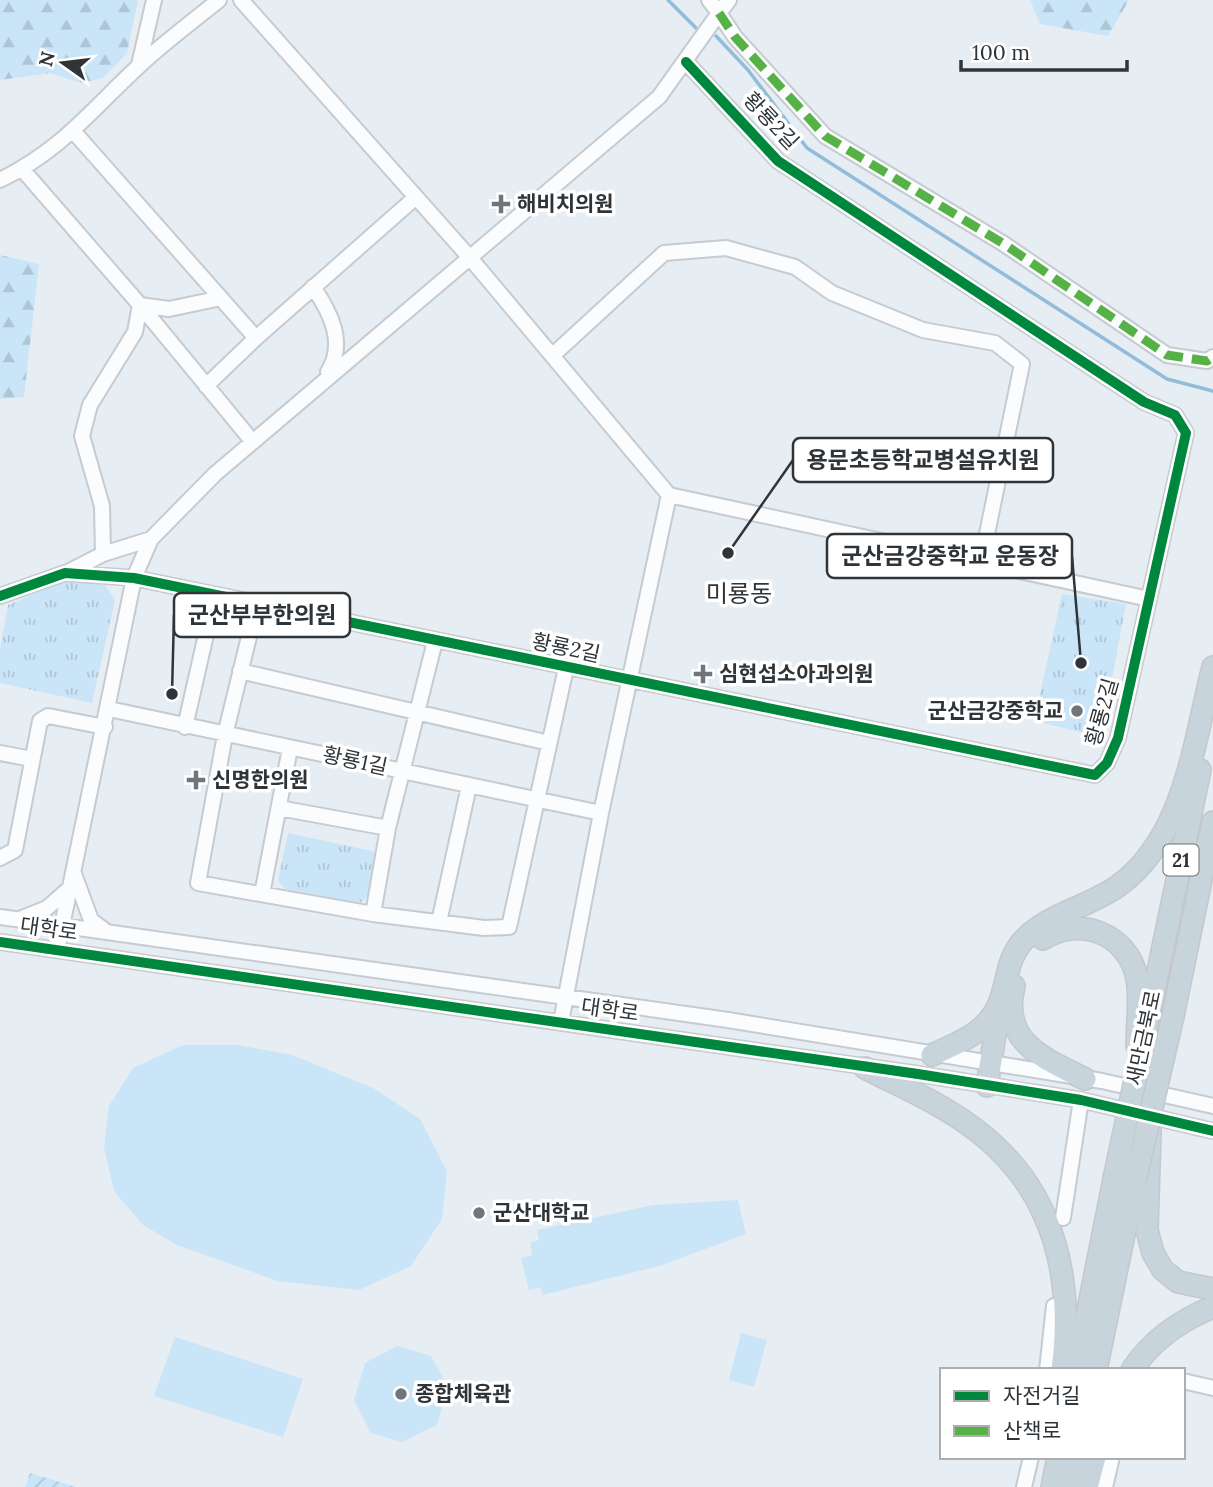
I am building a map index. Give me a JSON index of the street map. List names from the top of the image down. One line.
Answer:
{"streets":{"highway":["21","새만금북로"],"street":["황룡2길","황룡1길","대학로"]},"districts":["미룡동"],"places":{"health":["해비치의원","심현섭소아과의원","신명한의원"],"other":["용문초등학교병설유치원","군산금강중학교 운동장","군산부부한의원","군산금강중학교","군산대학교","종합체육관"]},"legend":["자전거길","산책로"],"scale_bar":"100 m","north":"left"}
